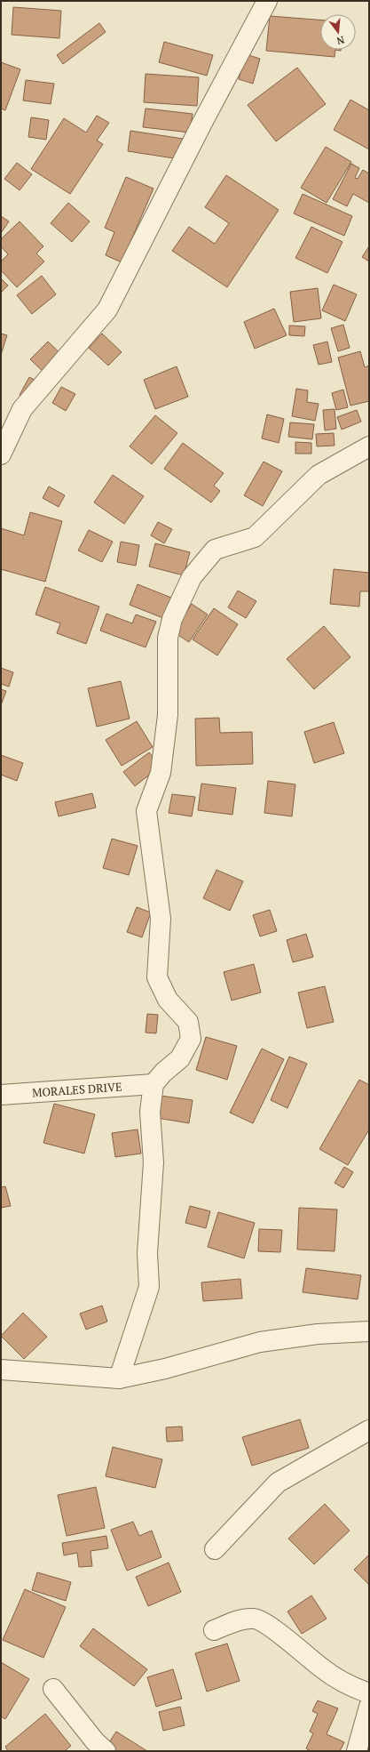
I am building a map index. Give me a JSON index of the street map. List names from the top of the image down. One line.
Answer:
{"streets":{"street":["MORALES DRIVE"]},"north":"bottom"}
